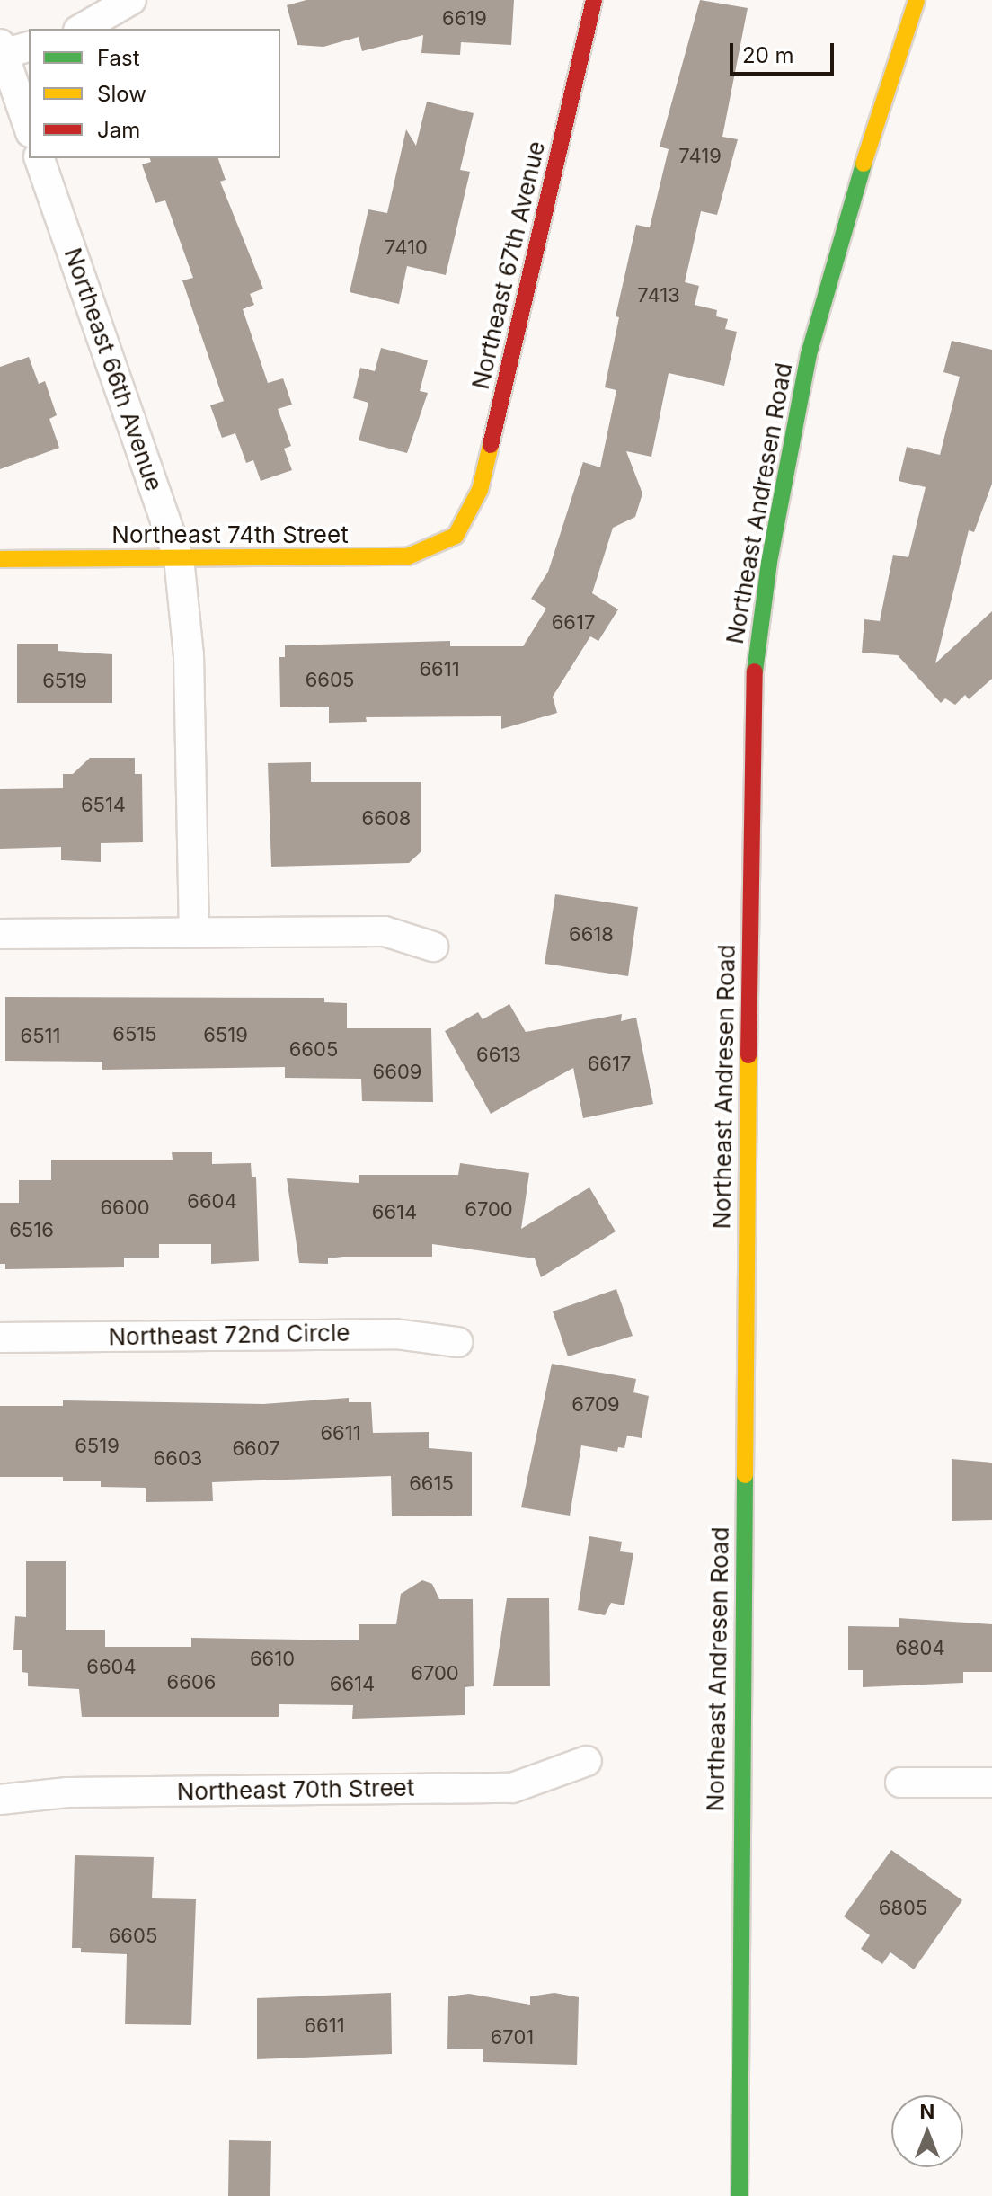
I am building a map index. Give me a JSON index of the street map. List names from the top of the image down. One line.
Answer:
{"streets":{"main road":["Northeast 67th Avenue","Northeast Andresen Road","Northeast 74th Street"],"street":["Northeast 66th Avenue","Northeast 72nd Circle","Northeast 70th Street"]},"crossings":[["Northeast 67th Avenue","Northeast 74th Street"],["Northeast 66th Avenue","Northeast 74th Street"]],"house_numbers":["6619","7419","7410","7413","6617","6611","6605","6519","6514","6608","6618","6515","6519","6511","6605","6613","6617","6609","6604","6600","6700","6614","6516","6709","6611","6519","6607","6603","6615","6804","6610","6604","6700","6606","6614","6805","6605","6611","6701"],"legend":["Fast","Slow","Jam"],"scale_bar":"20 m","north":"top"}
